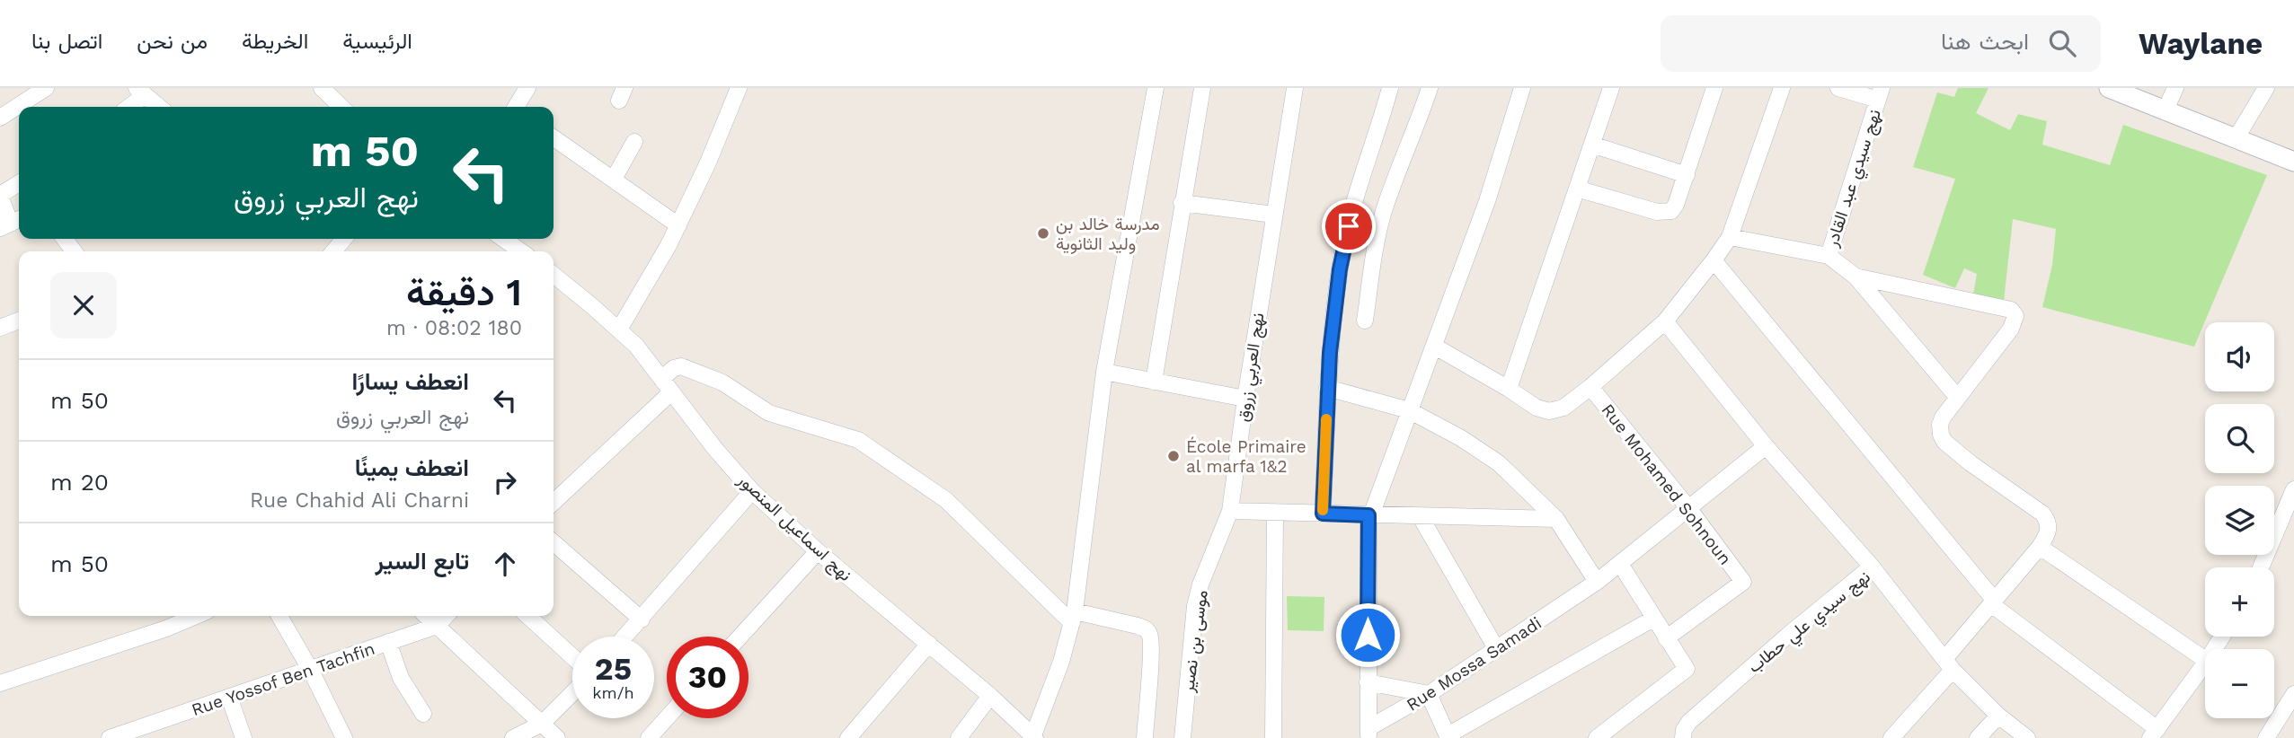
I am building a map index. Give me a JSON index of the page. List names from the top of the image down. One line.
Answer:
{"streets":{"street":["نهج سيدي عبد القادر","نهج العربي زروق","Rue Mohamed Sohnoun","نهج اسماعيل المنصور","نهج سيدي علي حطاب","موسى بن نصير","Rue Mossa Samadi","Rue Yossof Ben Tachfin"]},"crossings":[["نهج العربي زروق","موسى بن نصير"],["Rue Mohamed Sohnoun","Rue Mossa Samadi"]],"places":["مدرسة خالد بن وليد الثانوية","École Primaire al marfa 1&2"],"page":{"header":"Waylane","search":"ابحث هنا","nav":["الرئيسية","الخريطة","من نحن","اتصل بنا"],"turn":["50 m","نهج العربي زروق"],"heading":["1 دقيقة","180 m · 08:02"],"map_buttons":["+","−"],"list":[{"name":"انعطف يسارًا","note":"نهج العربي زروق","value":"50 m"},{"name":"انعطف يمينًا","note":"Rue Chahid Ali Charni","value":"20 m"},{"name":"تابع السير","value":"50 m"}],"speed":"25 km/h","limit":"30"}}
